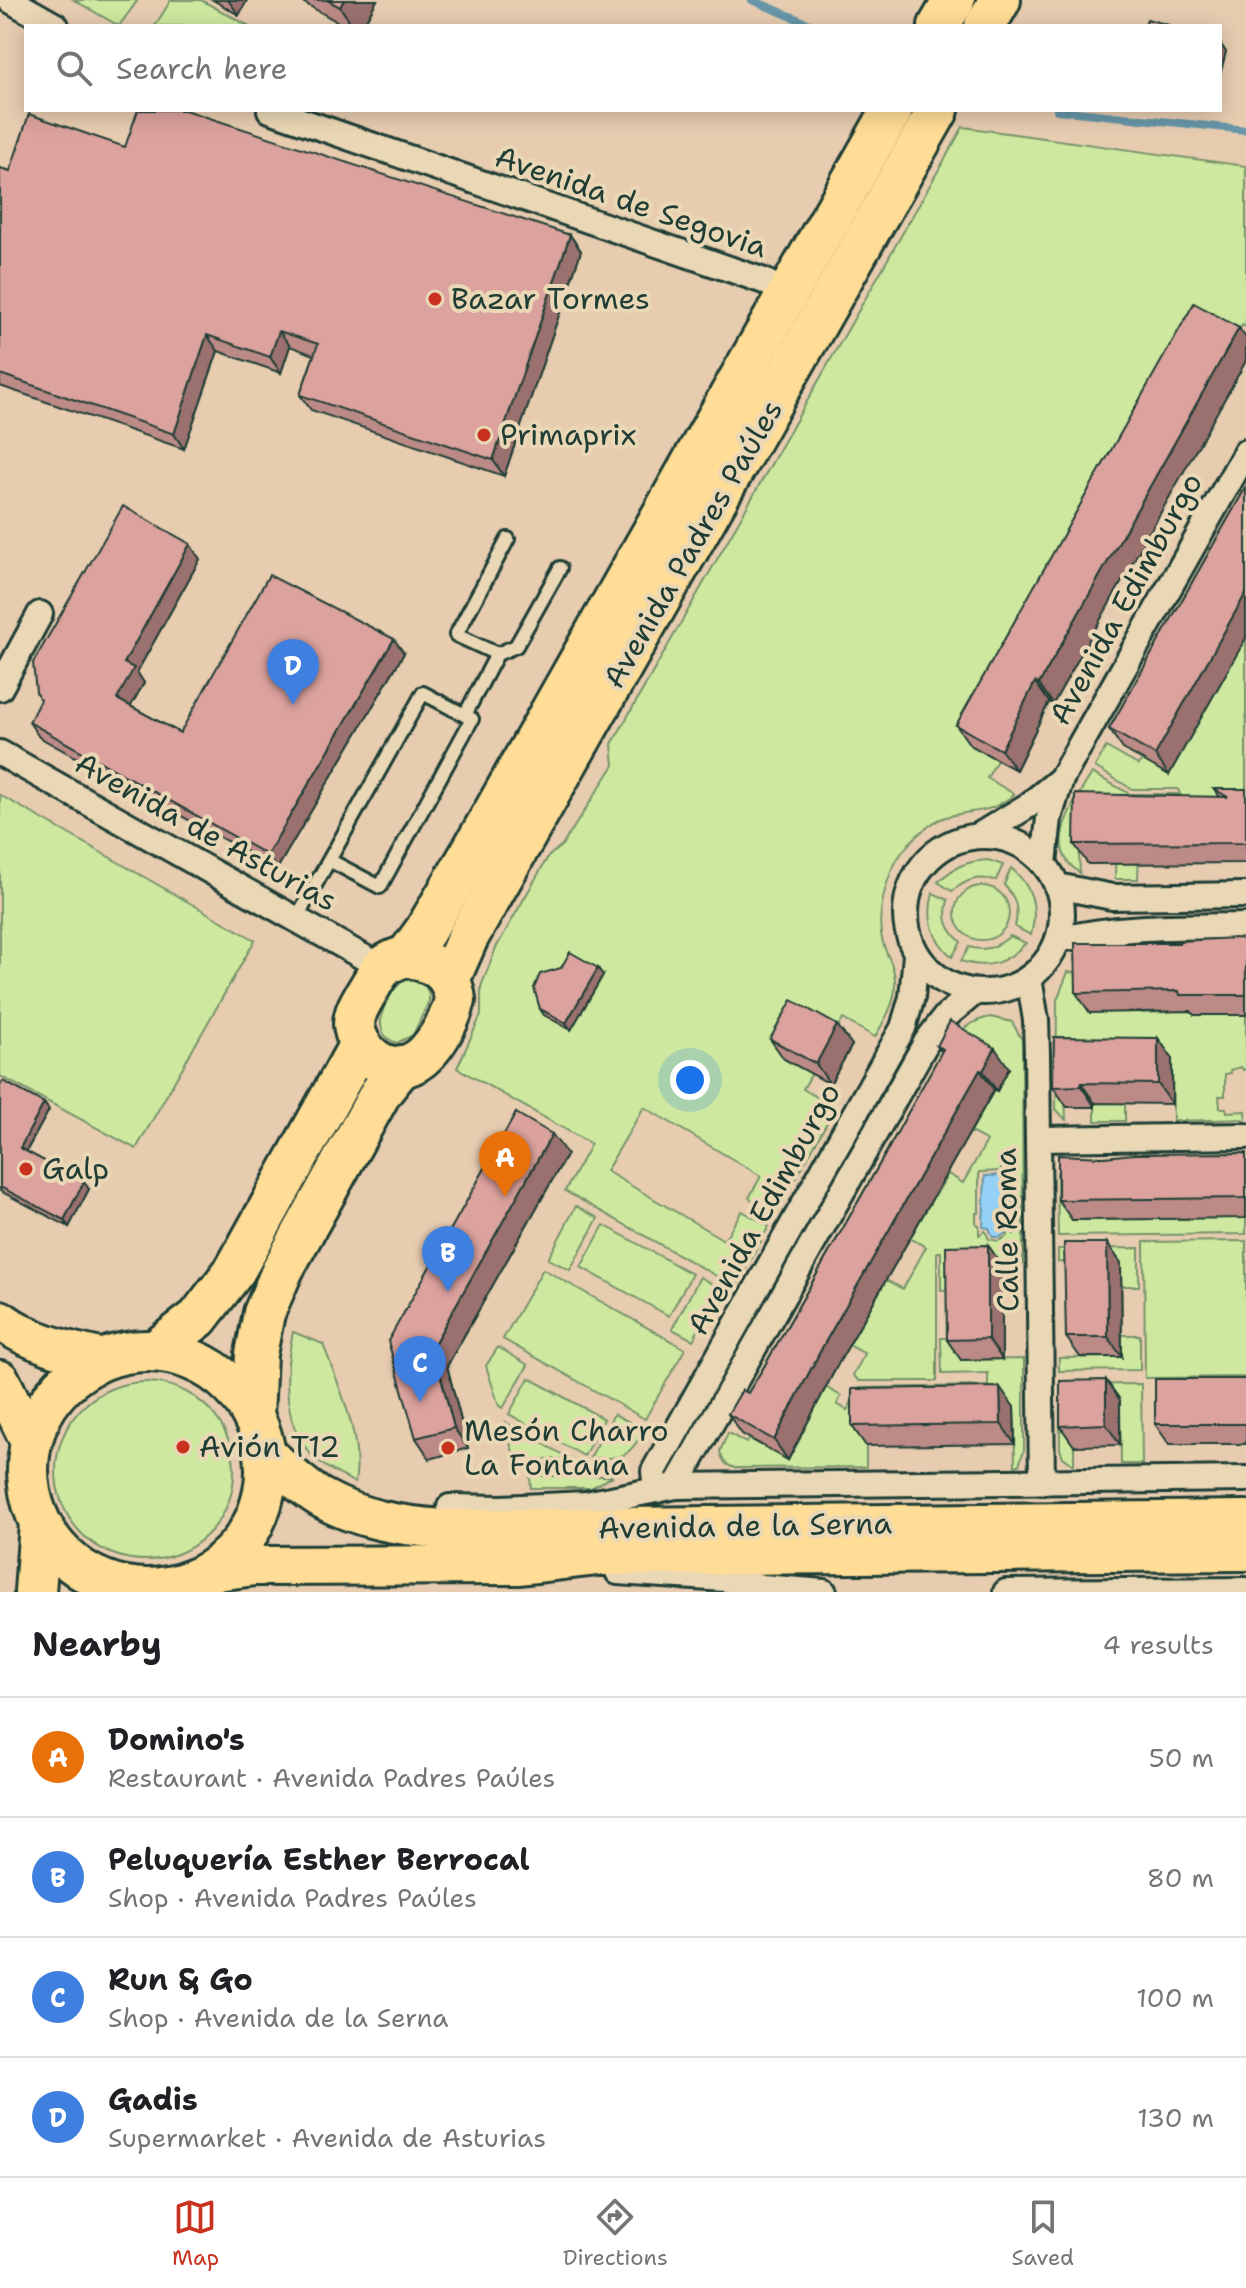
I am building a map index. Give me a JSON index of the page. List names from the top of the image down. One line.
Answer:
{"streets":{"highway":["Avenida Padres Paúles"],"main road":["Avenida de la Serna"],"street":["Avenida de Segovia","Avenida Edimburgo","Avenida de Asturias","Calle Roma"]},"crossings":[["Avenida de Segovia","Avenida Padres Paúles"],["Avenida Padres Paúles","Avenida de Asturias"],["Avenida Edimburgo","Calle Roma"],["Avenida Edimburgo","Avenida de la Serna"],["Calle Roma","Avenida de la Serna"]],"places":["Bazar Tormes","Primaprix","Galp","Avión T12","Mesón Charro La Fontana"],"page":{"search":"Search here","pins":["D","A","B","C"],"heading":["Nearby","4 results"],"list":[{"mark":"A","name":"Domino's","note":"Restaurant · Avenida Padres Paúles","value":"50 m"},{"mark":"B","name":"Peluquería Esther Berrocal","note":"Shop · Avenida Padres Paúles","value":"80 m"},{"mark":"C","name":"Run & Go","note":"Shop · Avenida de la Serna","value":"100 m"},{"mark":"D","name":"Gadis","note":"Supermarket · Avenida de Asturias","value":"130 m"}],"nav":["Map","Directions","Saved"]}}
